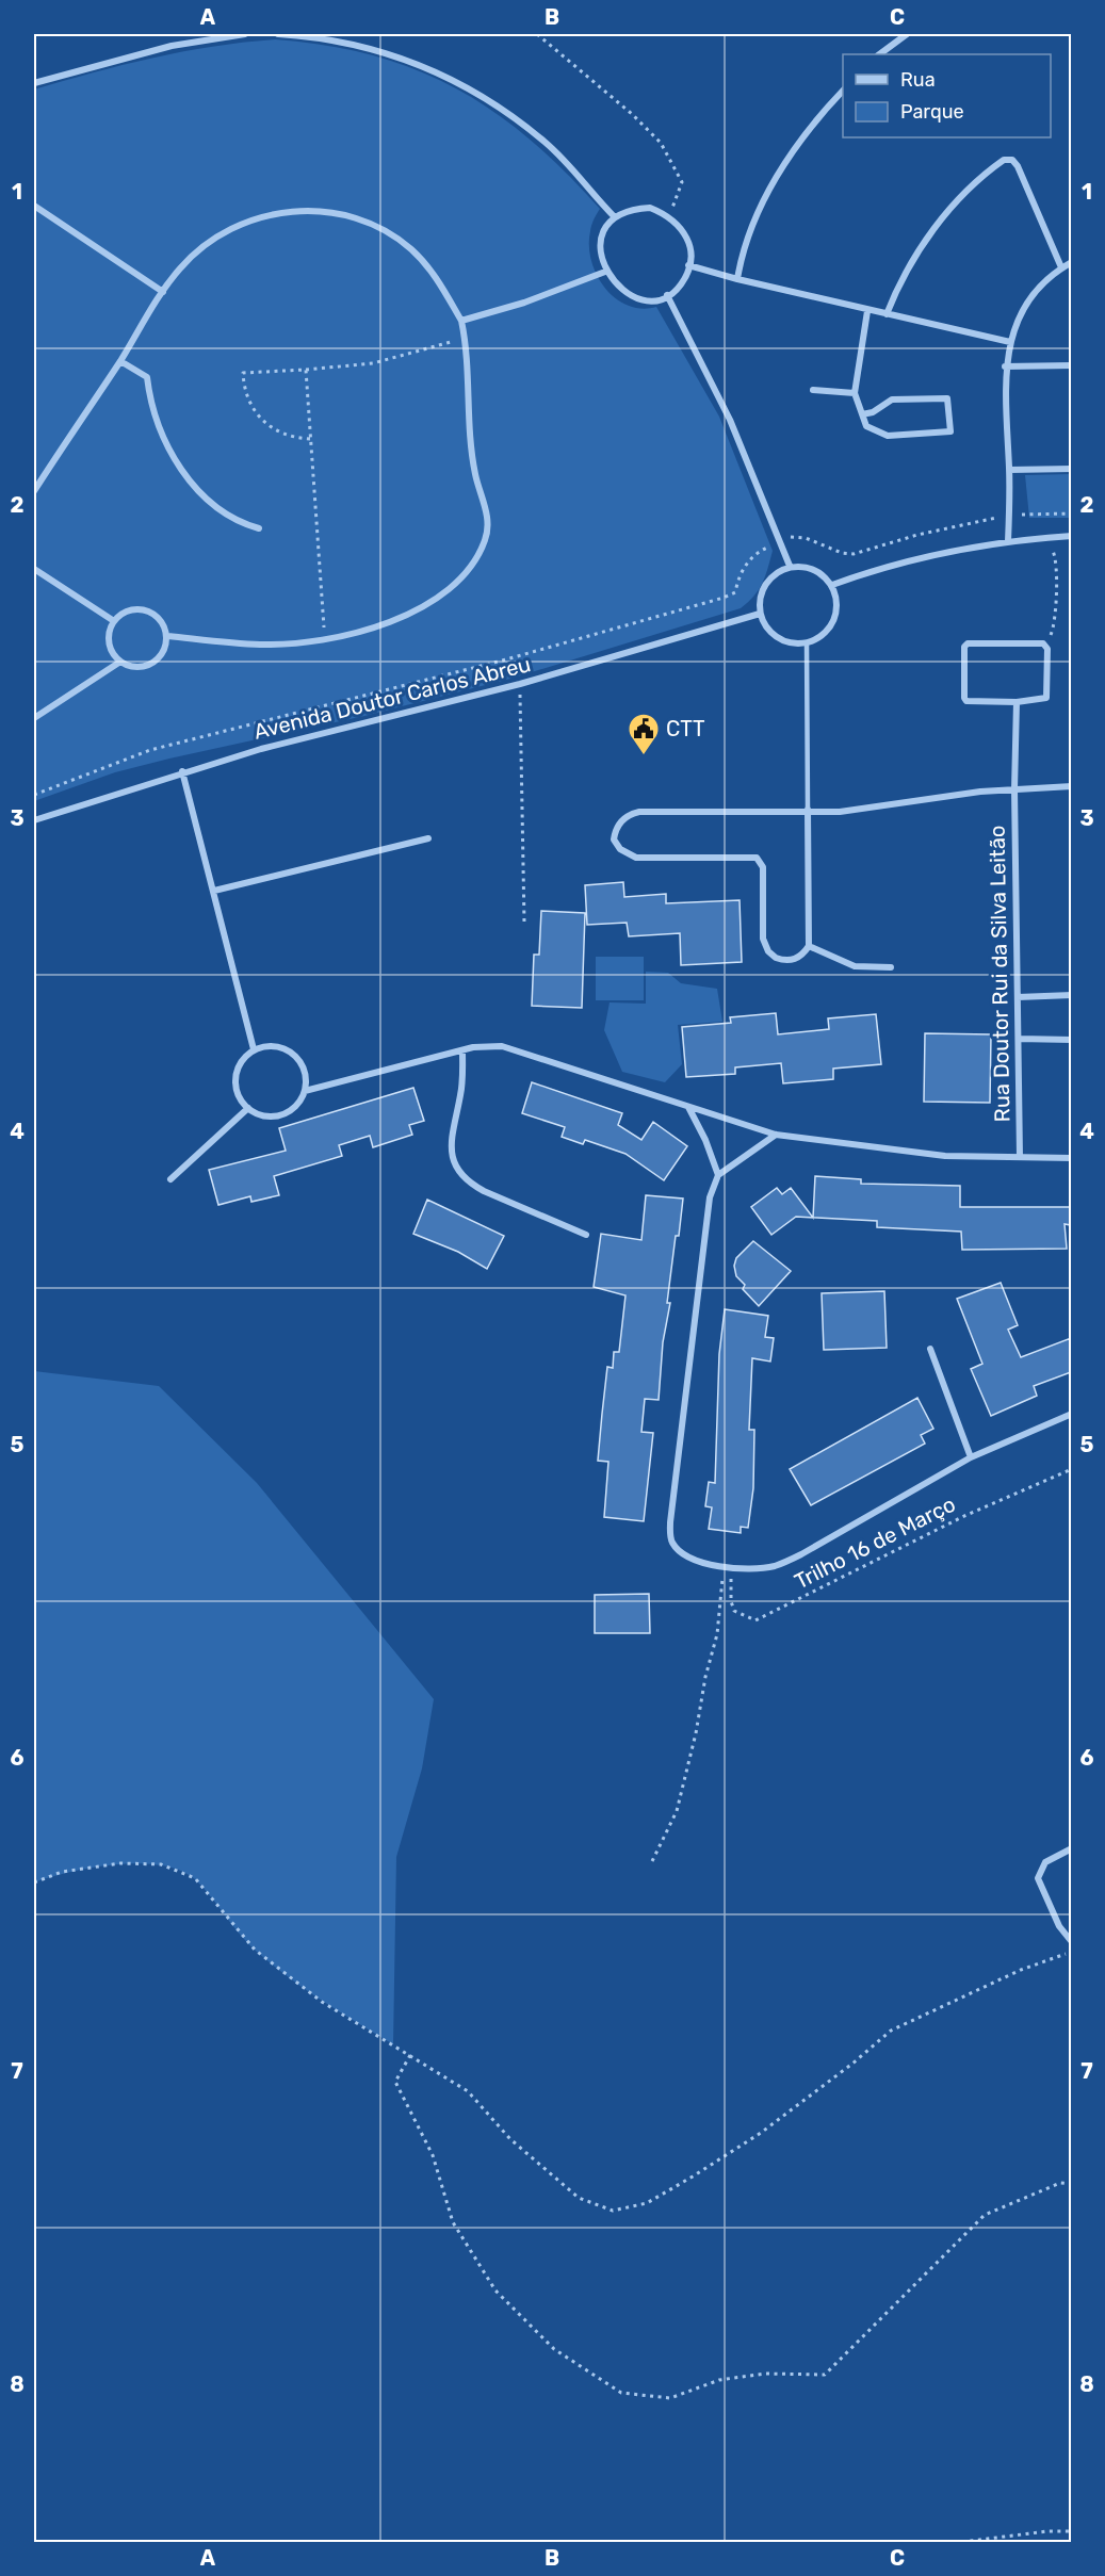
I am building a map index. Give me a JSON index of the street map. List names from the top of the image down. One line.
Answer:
{"streets":{"street":["Avenida Doutor Carlos Abreu","Rua Doutor Rui da Silva Leitão"],"path":["Trilho 16 de Março"]},"places":{"public building":["CTT"]},"legend":["Rua","Parque"],"grid":{"columns":["A","B","C"],"rows":["1","2","3","4","5","6","7","8"]}}
